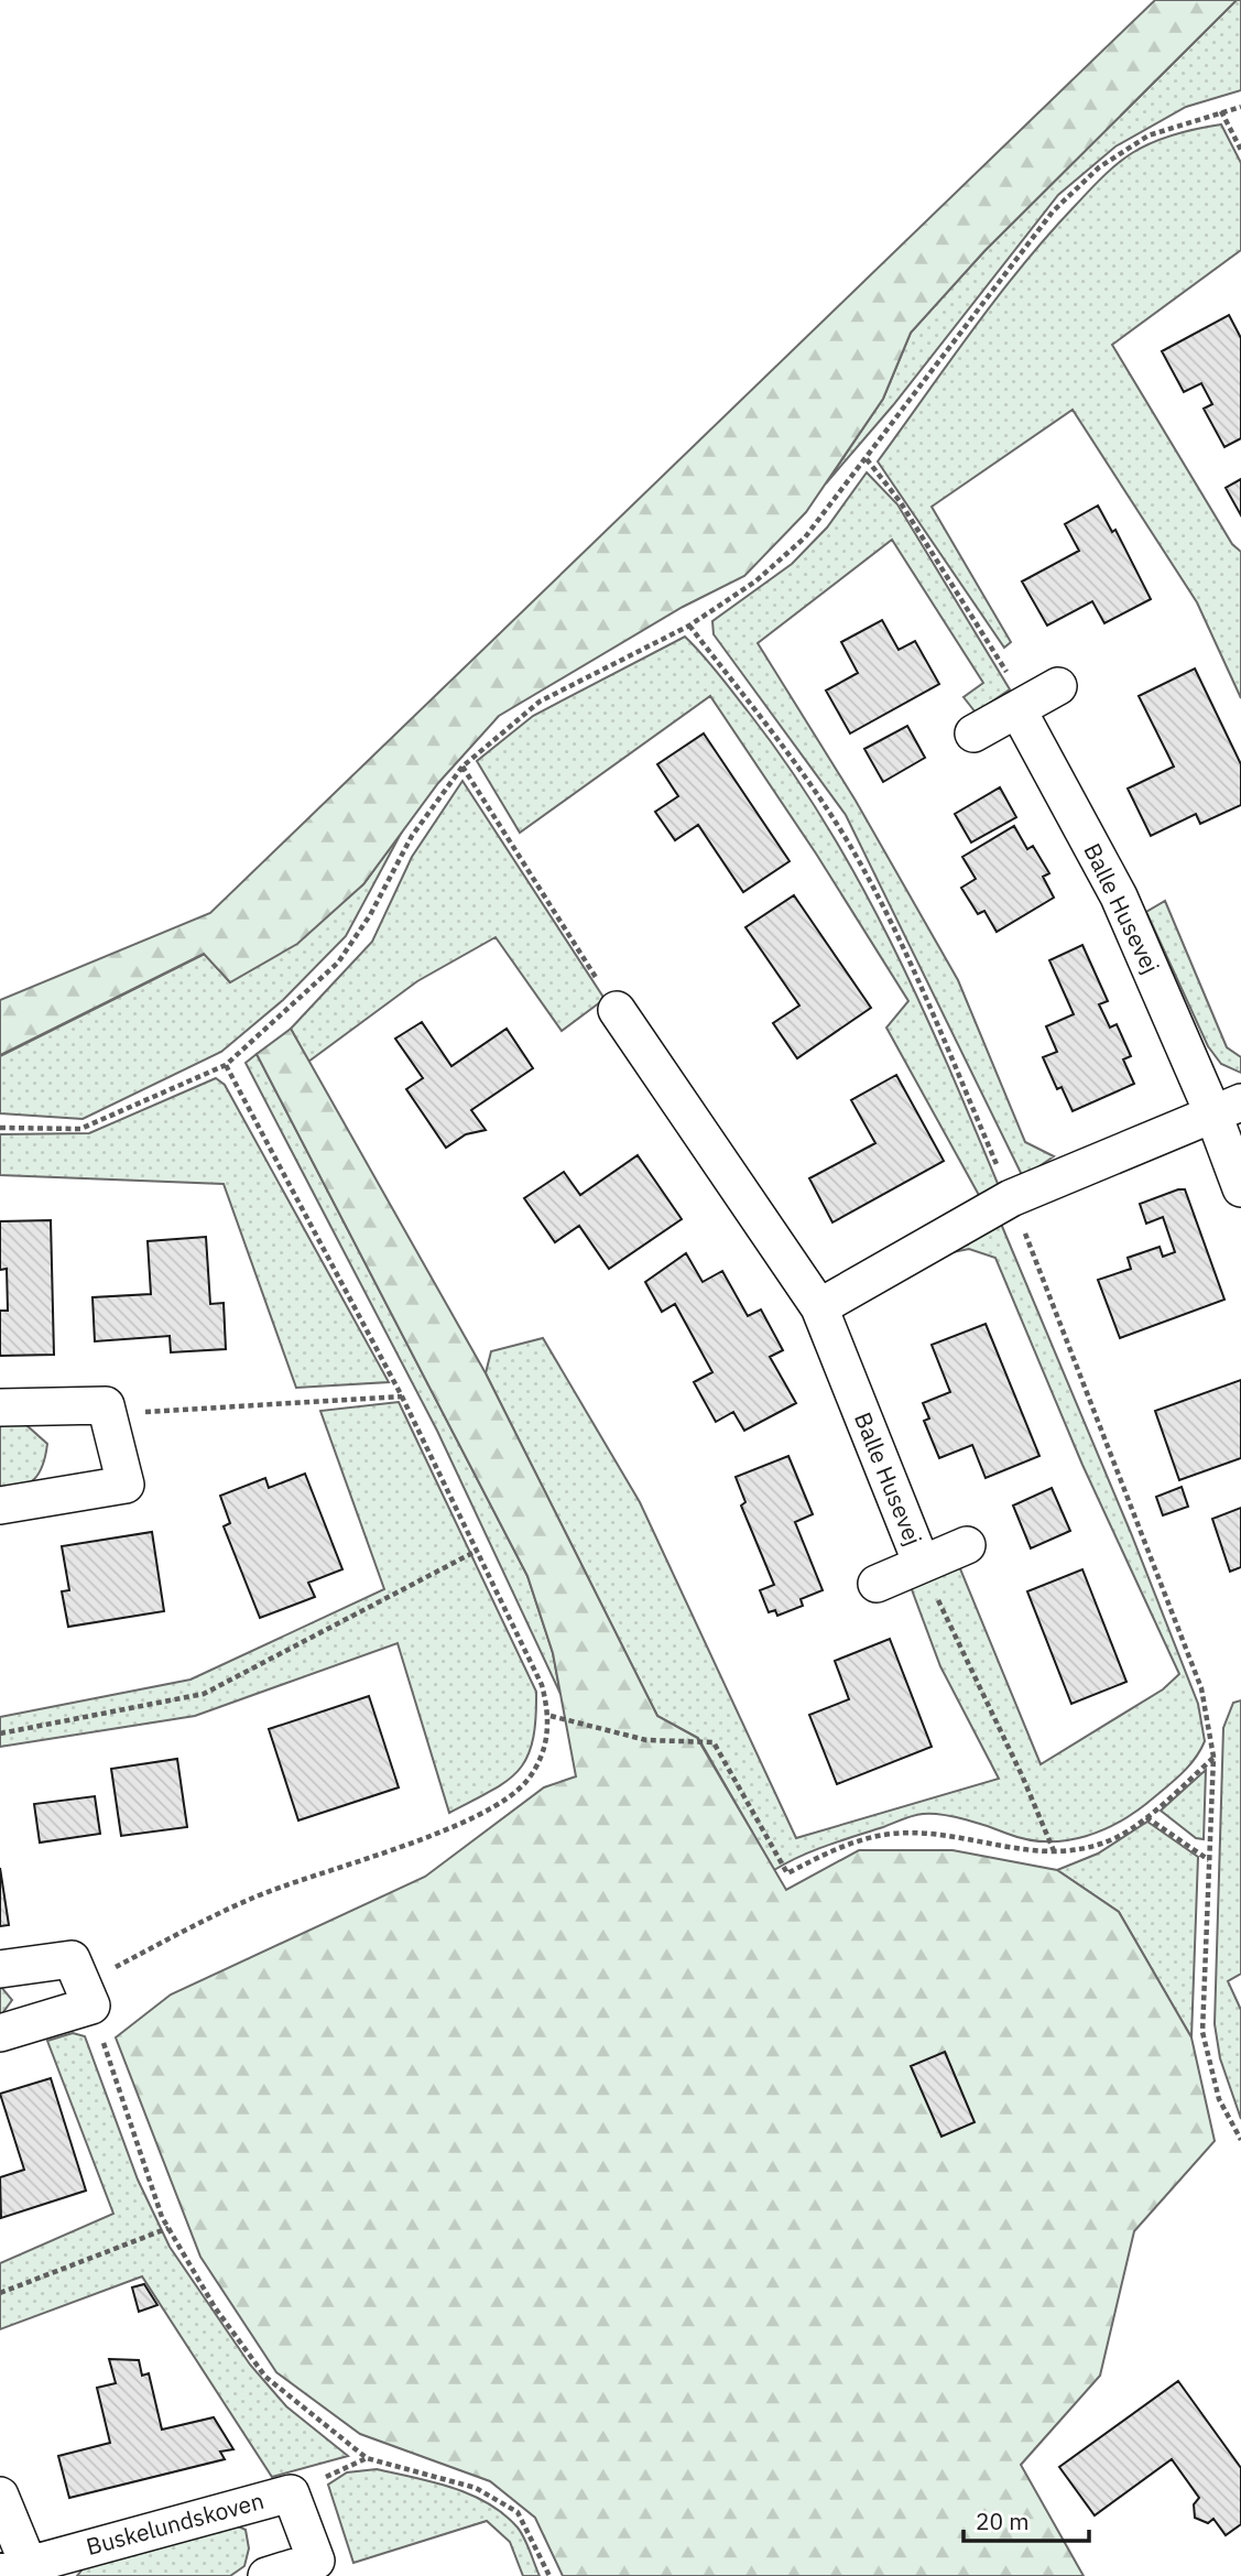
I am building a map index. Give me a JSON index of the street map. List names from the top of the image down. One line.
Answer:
{"streets":{"street":["Balle Husevej","Buskelundskoven"]},"scale_bar":"20 m"}
